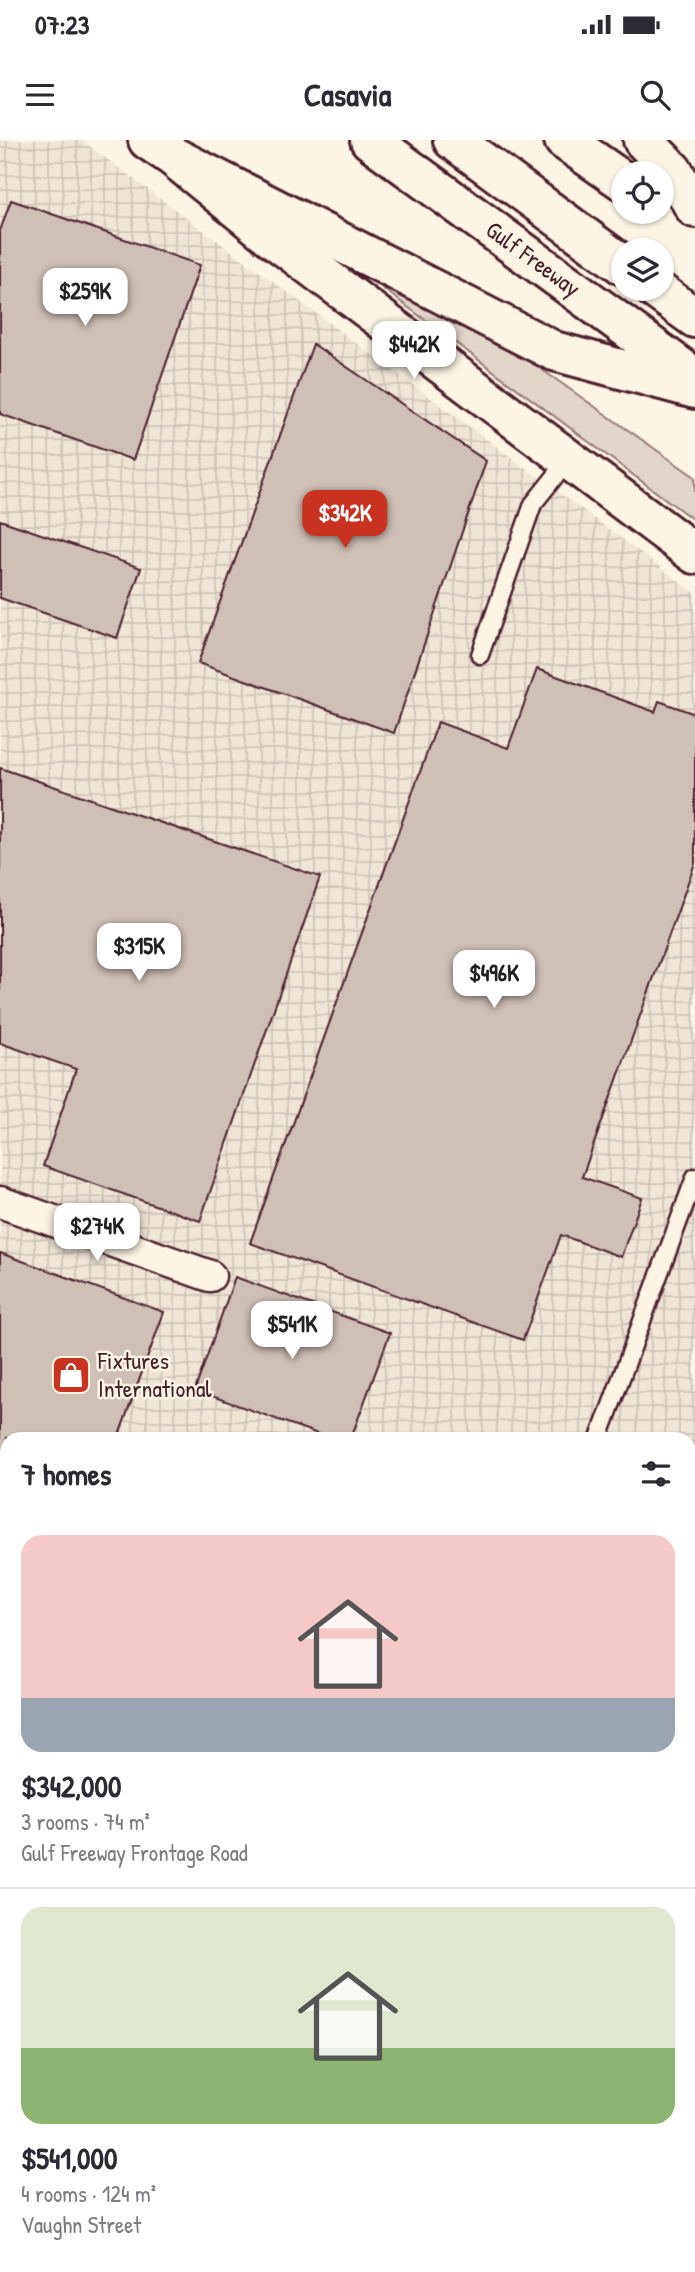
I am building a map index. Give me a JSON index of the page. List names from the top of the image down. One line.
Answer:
{"streets":{"main road":["Gulf Freeway"]},"places":{"shop":["Fixtures International"]},"page":{"status":"07:23","header":"Casavia","price":["$259K","$442K","$342K","$315K","$496K","$274K","$541K"],"heading":"7 homes","list":[{"name":"$342,000","note":"3 rooms · 74 m² · Gulf Freeway Frontage Road"},{"name":"$541,000","note":"4 rooms · 124 m² · Vaughn Street"}]}}
